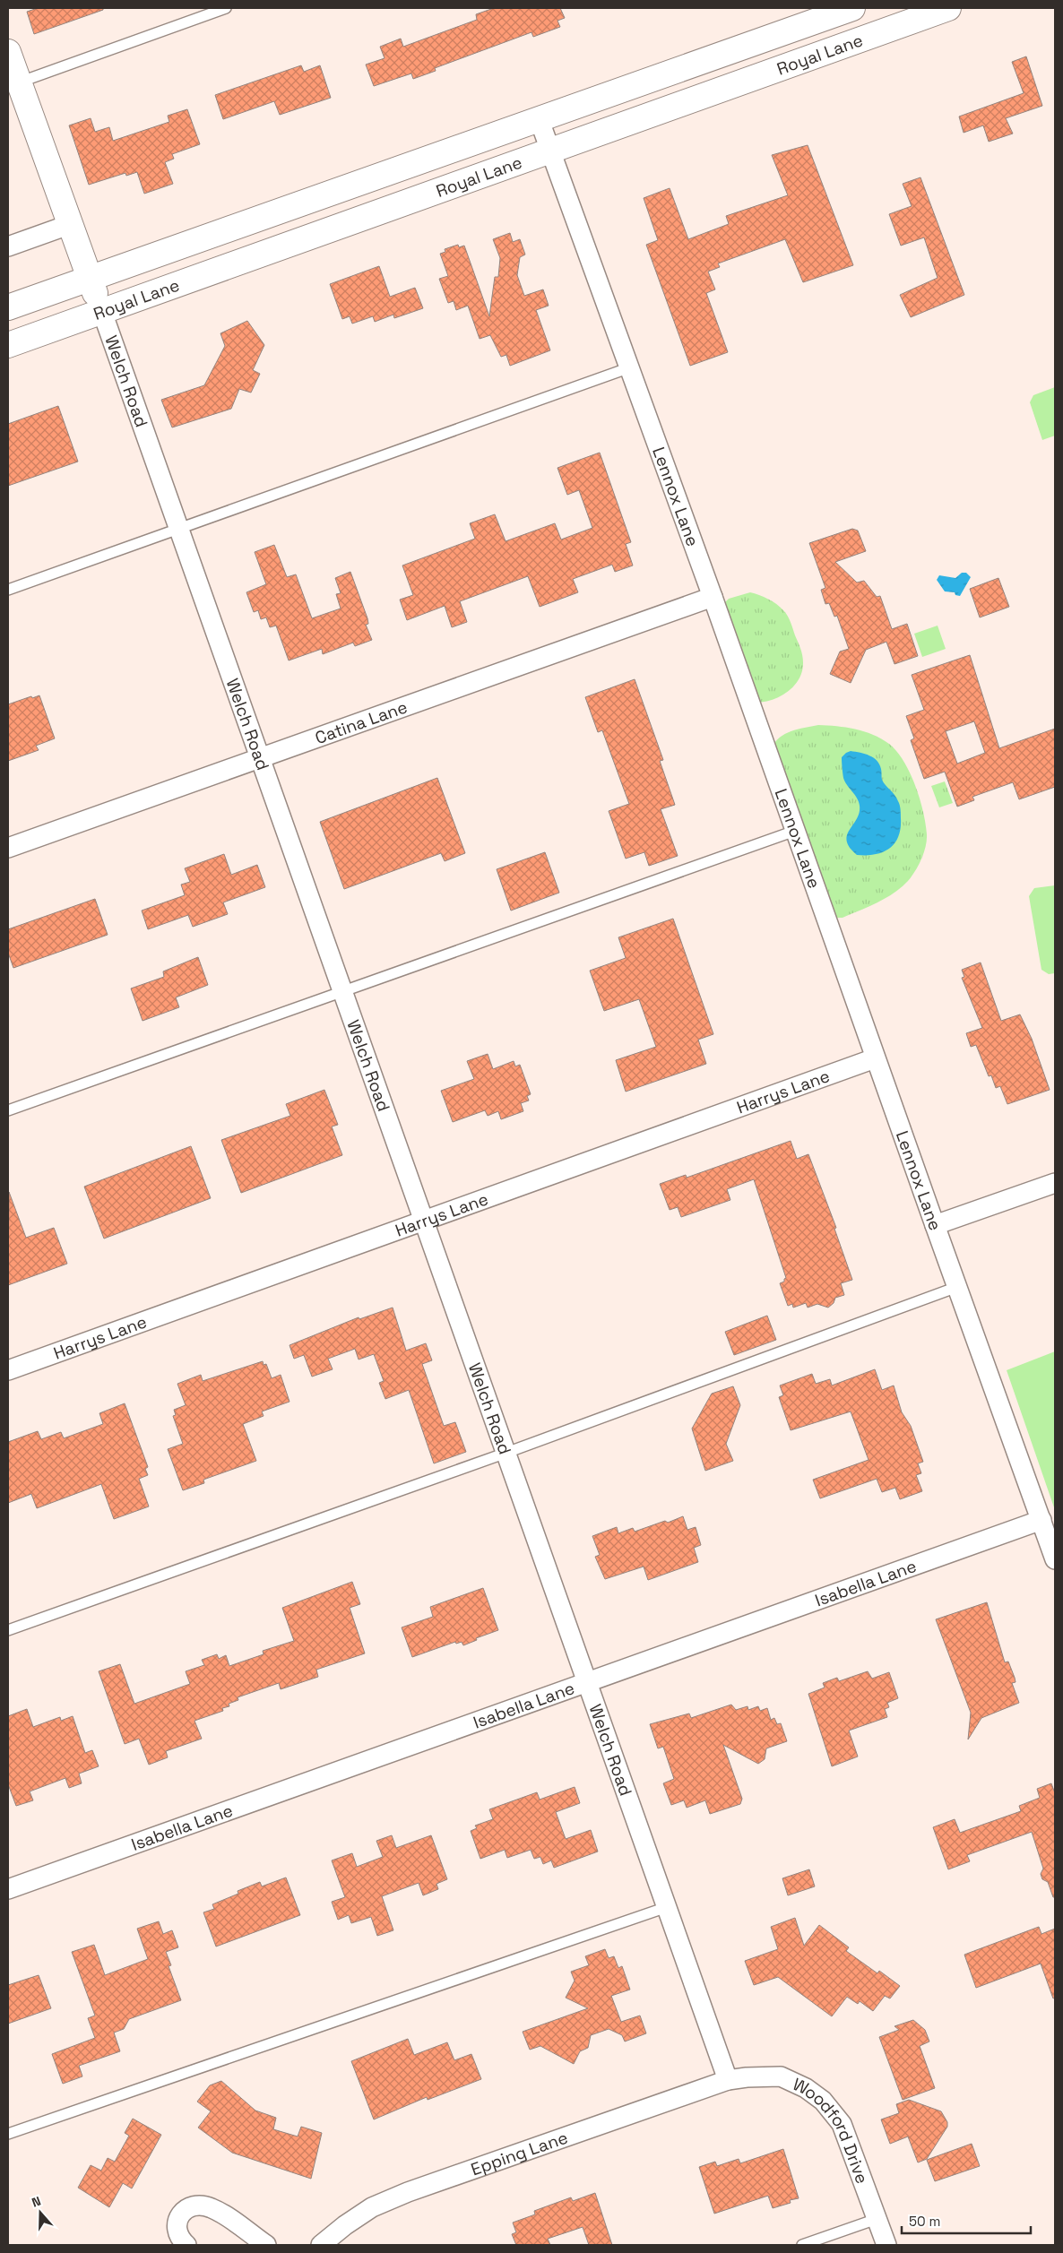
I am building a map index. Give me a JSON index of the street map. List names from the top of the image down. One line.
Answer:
{"streets":{"main road":["Royal Lane","Welch Road"],"street":["Lennox Lane","Catina Lane","Harrys Lane","Isabella Lane","Woodford Drive","Epping Lane"]},"crossings":[["Royal Lane","Welch Road"],["Royal Lane","Lennox Lane"],["Welch Road","Catina Lane"],["Welch Road","Harrys Lane"],["Welch Road","Isabella Lane"],["Welch Road","Woodford Drive"],["Welch Road","Epping Lane"],["Lennox Lane","Catina Lane"],["Lennox Lane","Harrys Lane"],["Lennox Lane","Isabella Lane"],["Woodford Drive","Epping Lane"]],"scale_bar":"50 m","north":"top"}
